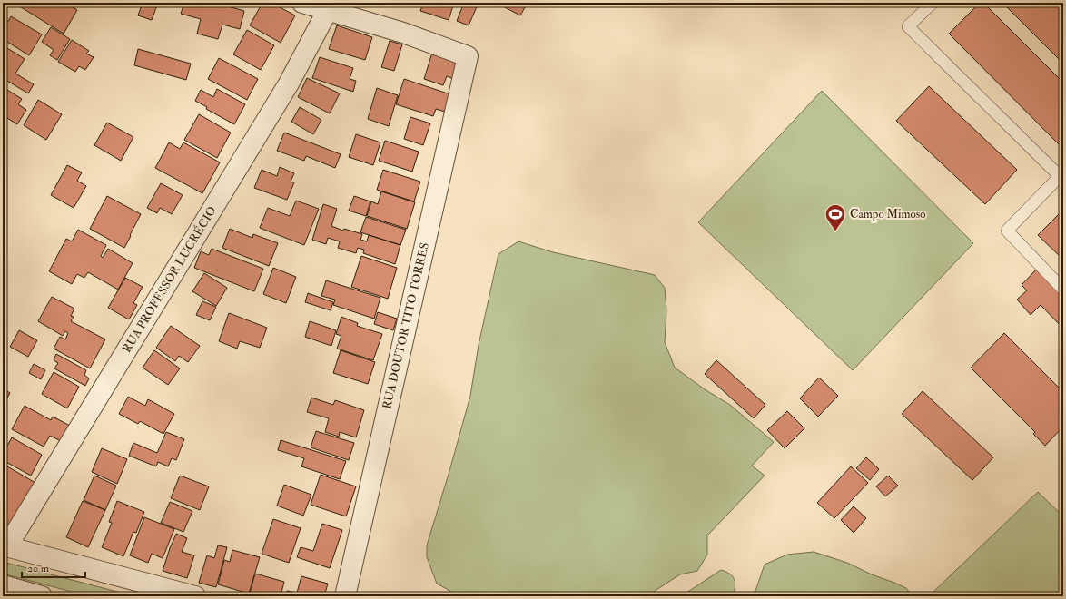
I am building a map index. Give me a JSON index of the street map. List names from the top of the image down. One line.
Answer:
{"streets":{"street":["RUA PROFESSOR LUCRÉCIO","RUA DOUTOR TITO TORRES"]},"crossings":[["RUA PROFESSOR LUCRÉCIO","RUA DOUTOR TITO TORRES"]],"places":{"sports":["Campo Mimoso"]},"scale_bar":"20 m"}
